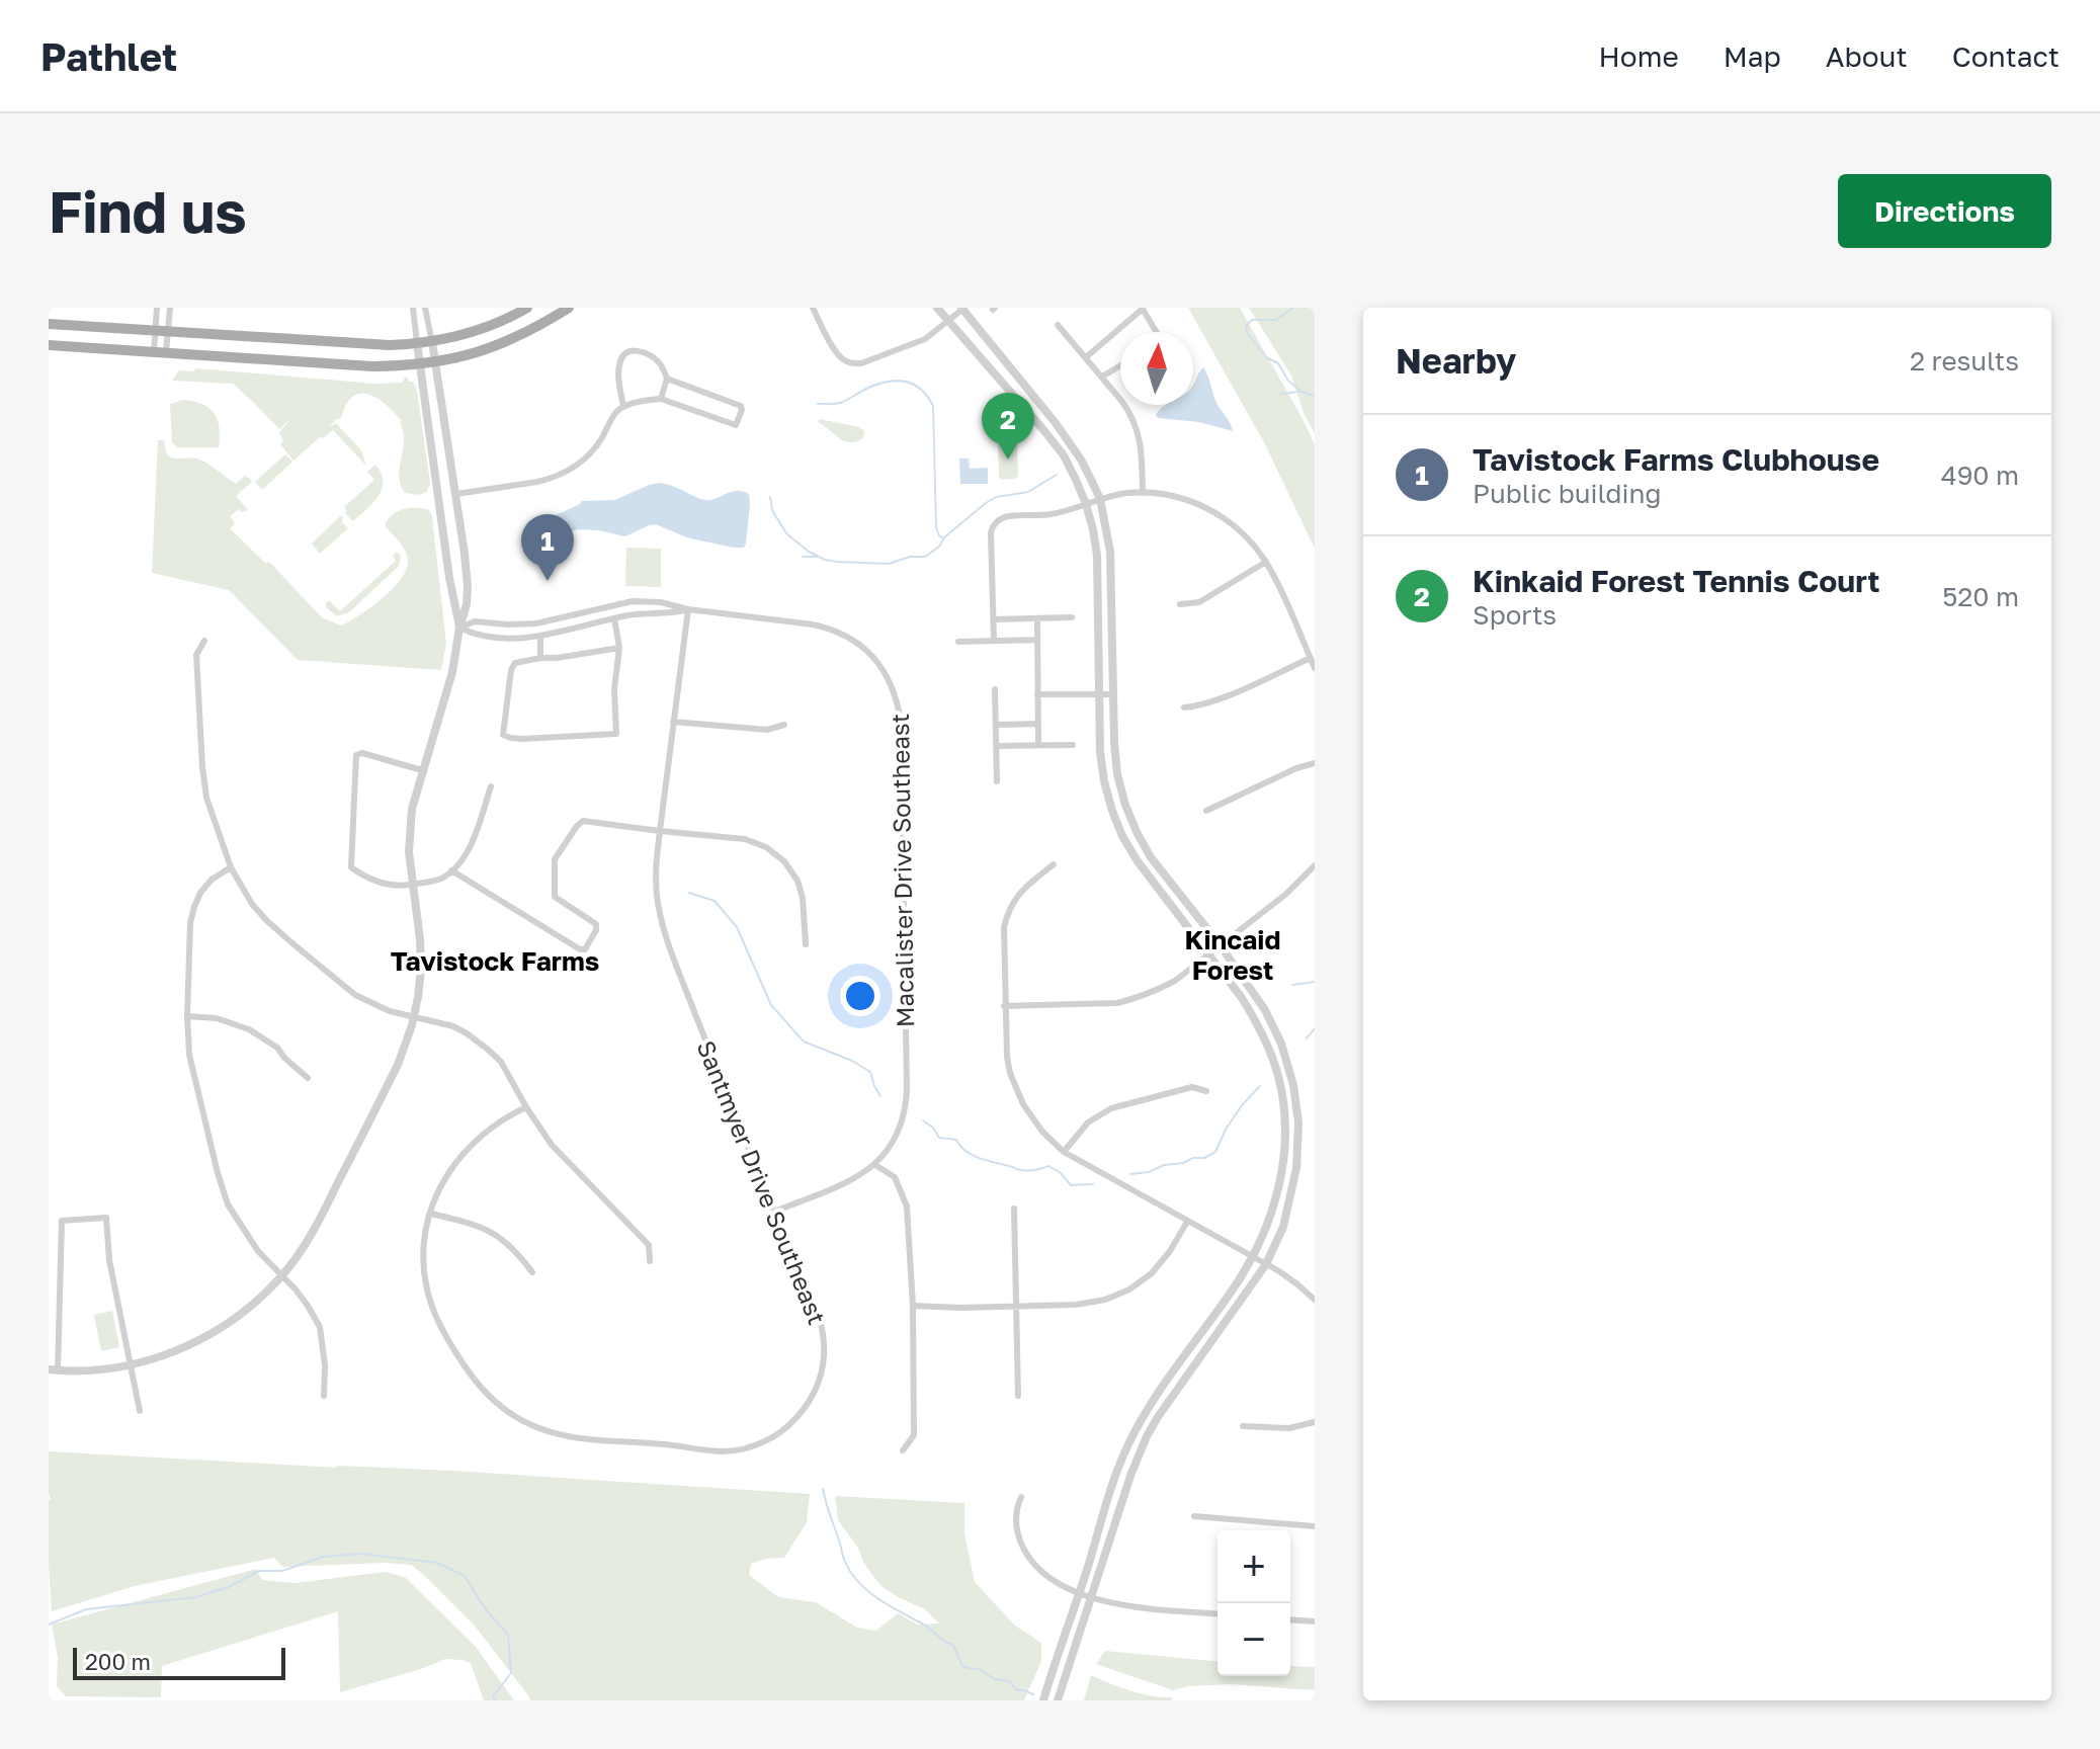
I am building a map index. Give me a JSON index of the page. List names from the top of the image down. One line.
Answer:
{"streets":{"street":["Macalister Drive Southeast","Santmyer Drive Southeast"]},"crossings":[["Macalister Drive Southeast","Santmyer Drive Southeast"]],"districts":["Kincaid Forest","Tavistock Farms"],"scale_bar":"200 m","north":"top","page":{"header":"Pathlet","nav":["Home","Map","About","Contact"],"buttons":"Directions","title":"Find us","heading":["Nearby","2 results"],"pins":["2","1"],"list":[{"mark":"1","name":"Tavistock Farms Clubhouse","note":"Public building","value":"490 m"},{"mark":"2","name":"Kinkaid Forest Tennis Court","note":"Sports","value":"520 m"}],"map_buttons":["+","−"],"scale":"200 m"}}
